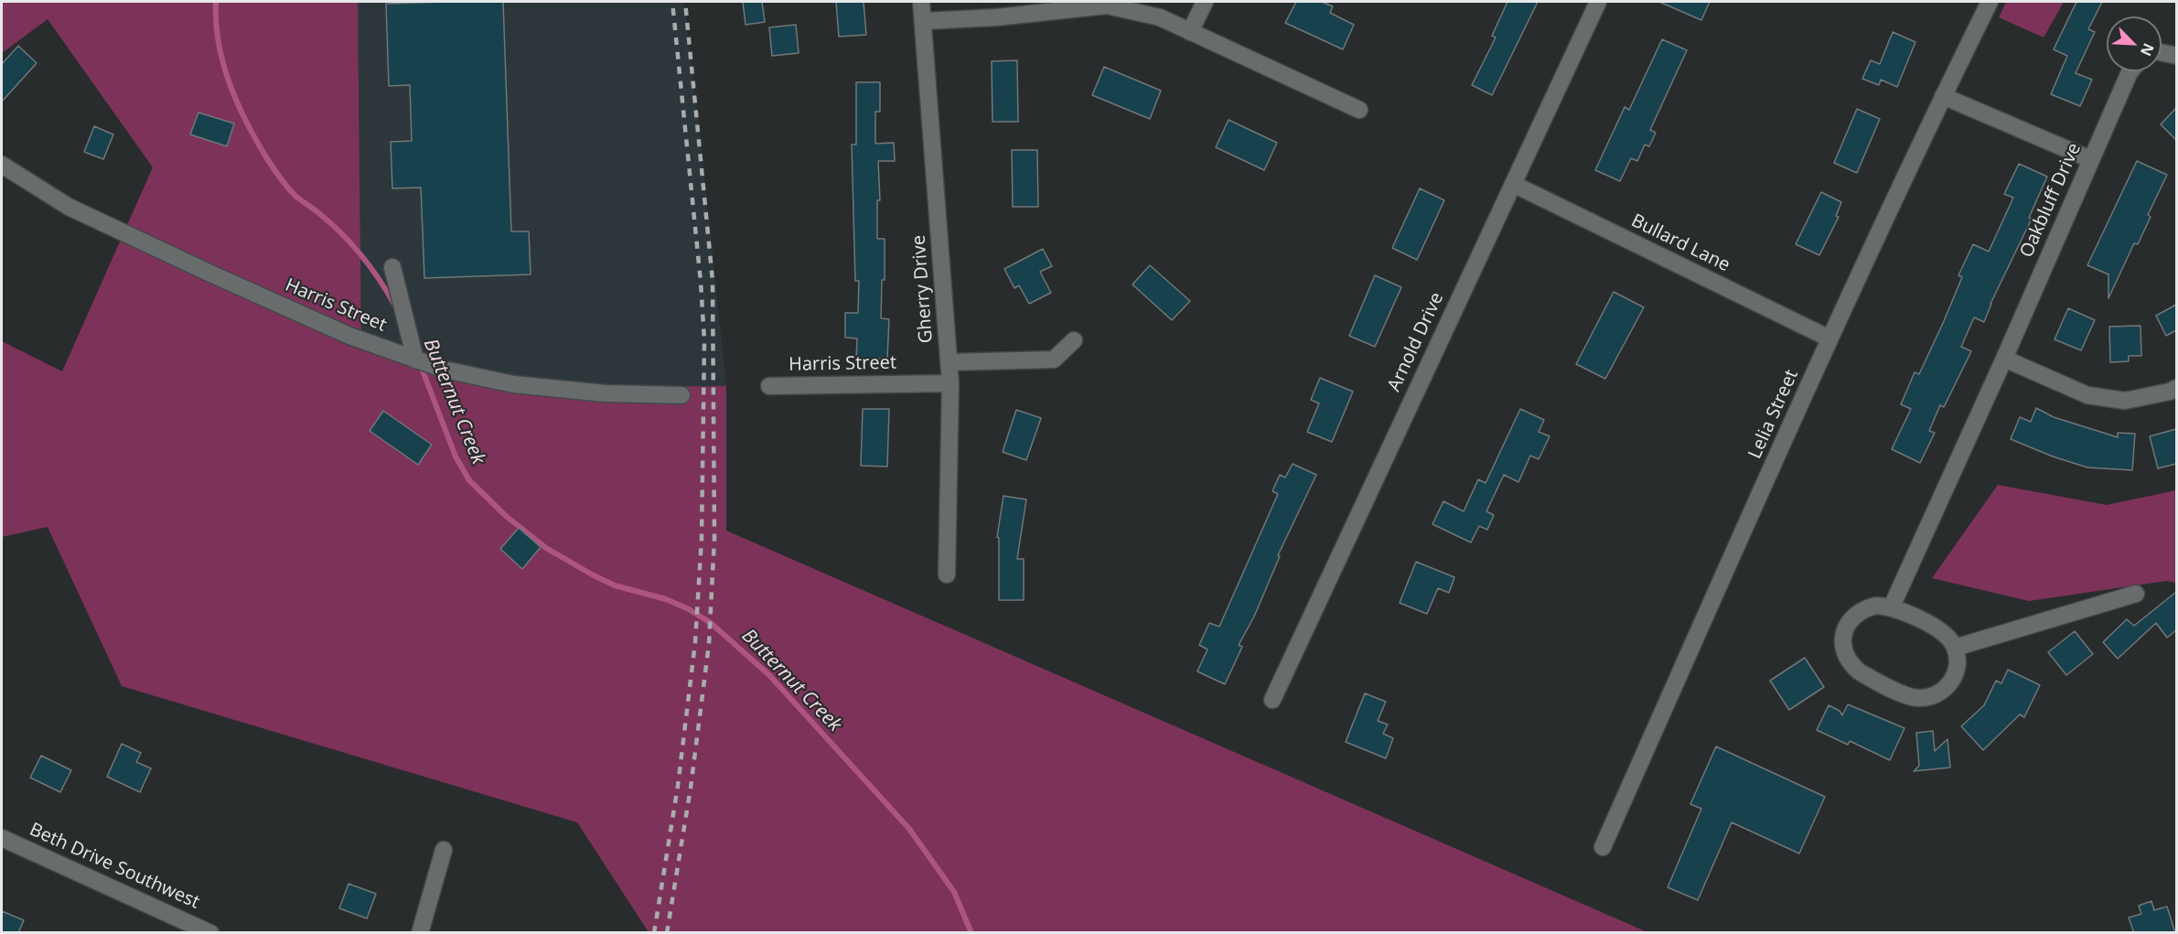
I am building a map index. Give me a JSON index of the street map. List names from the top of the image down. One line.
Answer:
{"streets":{"street":["Oakbluff Drive","Bullard Lane","Gherry Drive","Harris Street","Arnold Drive","Lelia Street","Beth Drive Southwest"]},"crossings":[["Bullard Lane","Arnold Drive"],["Bullard Lane","Lelia Street"],["Gherry Drive","Harris Street"]],"water":["Butternut Creek"],"north":"bottom right"}
